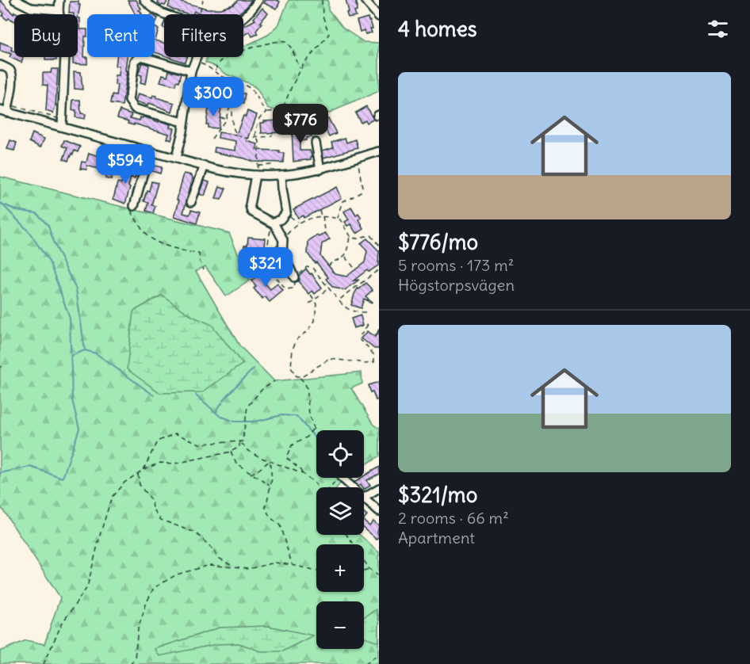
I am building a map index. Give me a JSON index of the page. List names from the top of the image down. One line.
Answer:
{"page":{"heading":"4 homes","chip":["Buy","Rent","Filters"],"list":[{"name":"$776/mo","note":"5 rooms · 173 m² · Högstorpsvägen"},{"name":"$321/mo","note":"2 rooms · 66 m² · Apartment"}],"price":["$300","$776","$594","$321"],"map_buttons":["+","−"]}}
